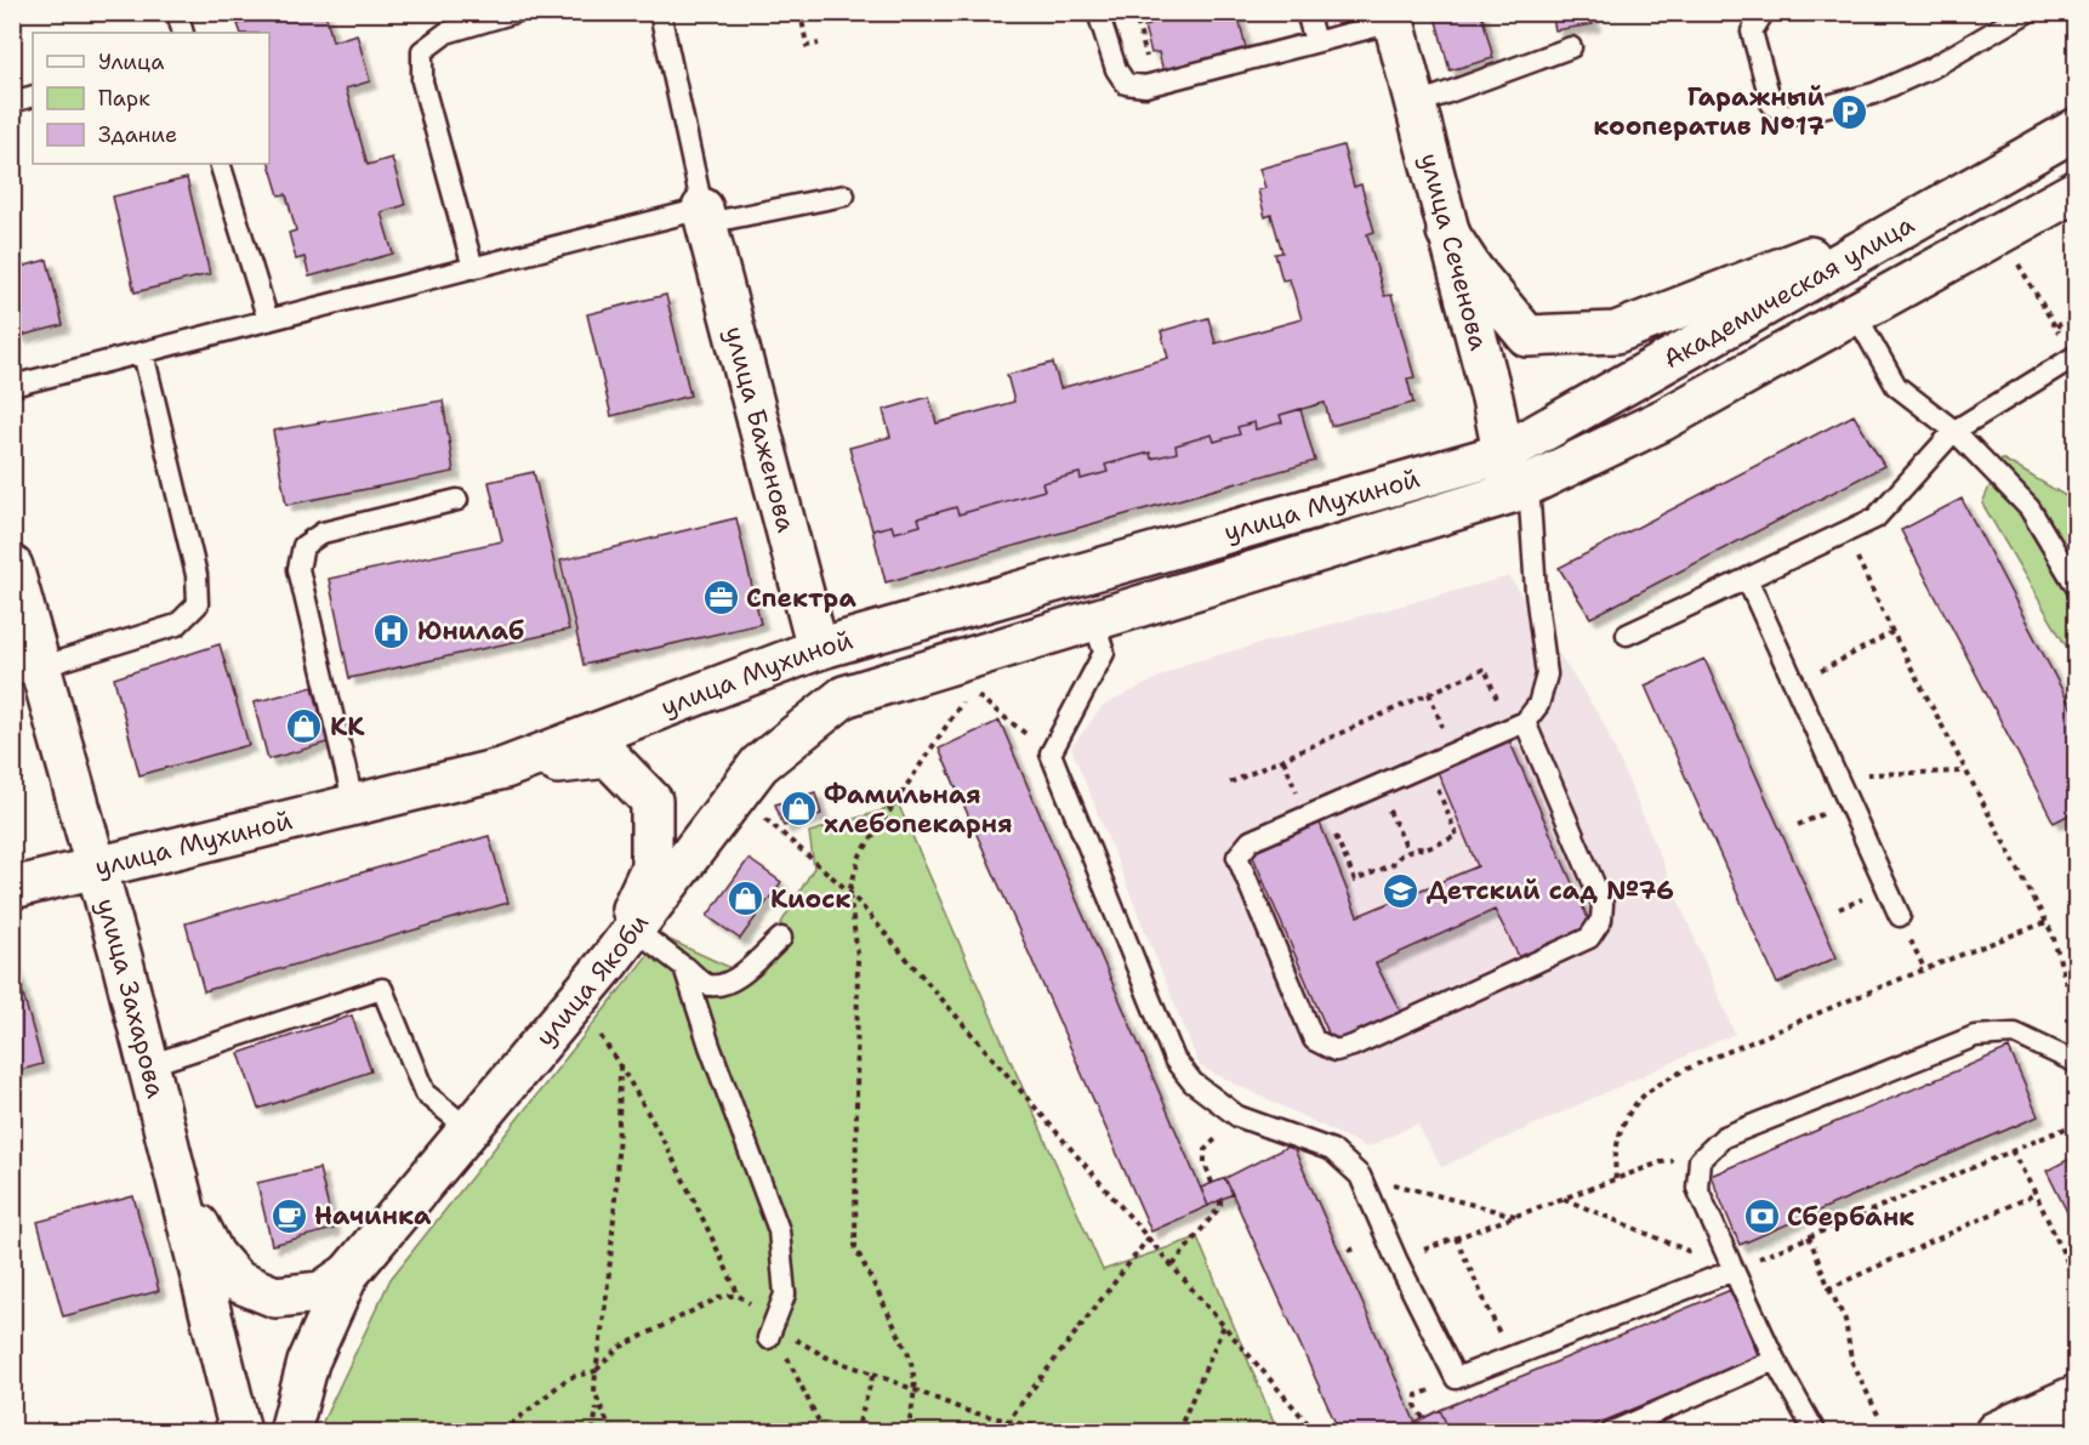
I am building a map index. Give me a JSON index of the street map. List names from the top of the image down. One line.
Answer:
{"streets":{"main road":["улица Сеченова","Академическая улица","улица Баженова","улица Мухиной","улица Якоби","улица Захарова"]},"crossings":[["улица Сеченова","Академическая улица"],["улица Сеченова","улица Мухиной"],["Академическая улица","улица Мухиной"],["улица Баженова","улица Мухиной"],["улица Мухиной","улица Якоби"],["улица Мухиной","улица Захарова"]],"places":{"parking":["Гаражный кооператив N°17"],"office":["Спектра"],"hospital":["Юнилаб"],"shop":["КК","Фамильная хлебопекарня","Киоск"],"school or university":["Детский сад №76"],"cafe":["Начинка"],"bank":["Сбербанк"]},"legend":["Улица","Парк","Здание"]}
